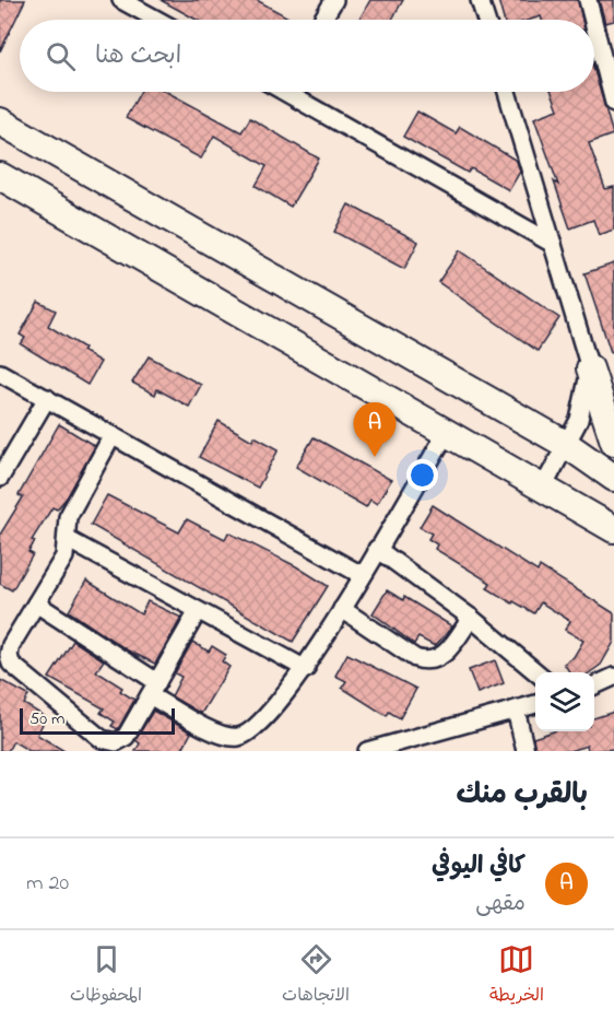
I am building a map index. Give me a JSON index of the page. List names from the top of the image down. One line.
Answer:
{"scale_bar":"50 m","page":{"search":"ابحث هنا","pins":"A","scale":"50 m","heading":"بالقرب منك","list":[{"mark":"A","name":"كافي اليوفي","note":"مقهى","value":"20 m"}],"nav":["الخريطة","الاتجاهات","المحفوظات"]}}
